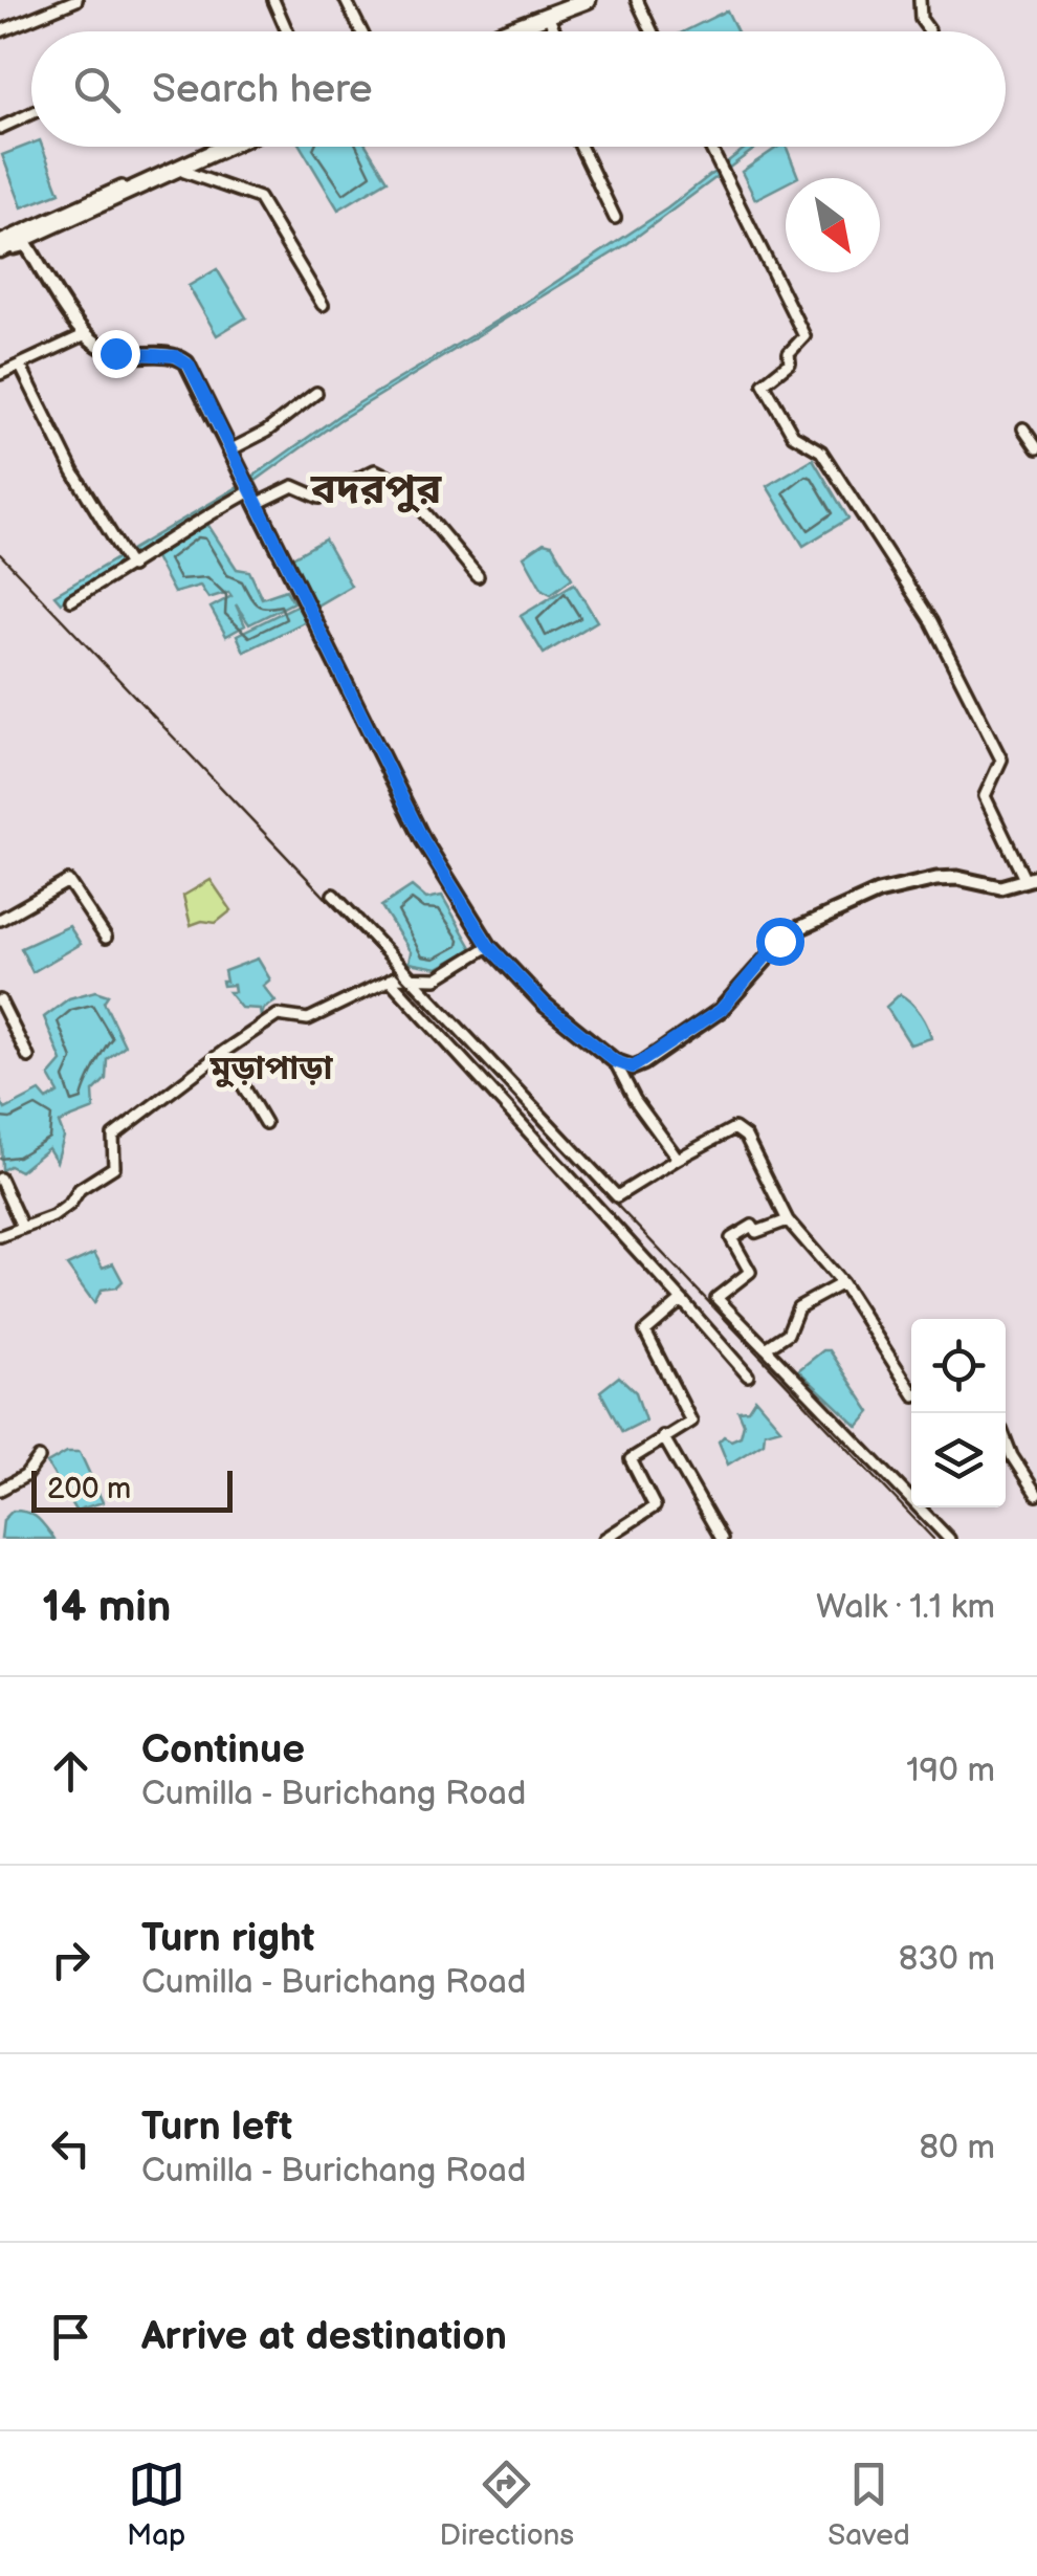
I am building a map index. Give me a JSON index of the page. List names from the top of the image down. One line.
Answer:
{"districts":["বদরপুর","মুড়াপাড়া"],"scale_bar":"200 m","north":"bottom right","page":{"search":"Search here","scale":"200 m","heading":["14 min","Walk · 1.1 km"],"list":[["Continue","Cumilla - Burichang Road","190 m"],["Turn right","Cumilla - Burichang Road","830 m"],["Turn left","Cumilla - Burichang Road","80 m"],"Arrive at destination"],"nav":["Map","Directions","Saved"]}}
